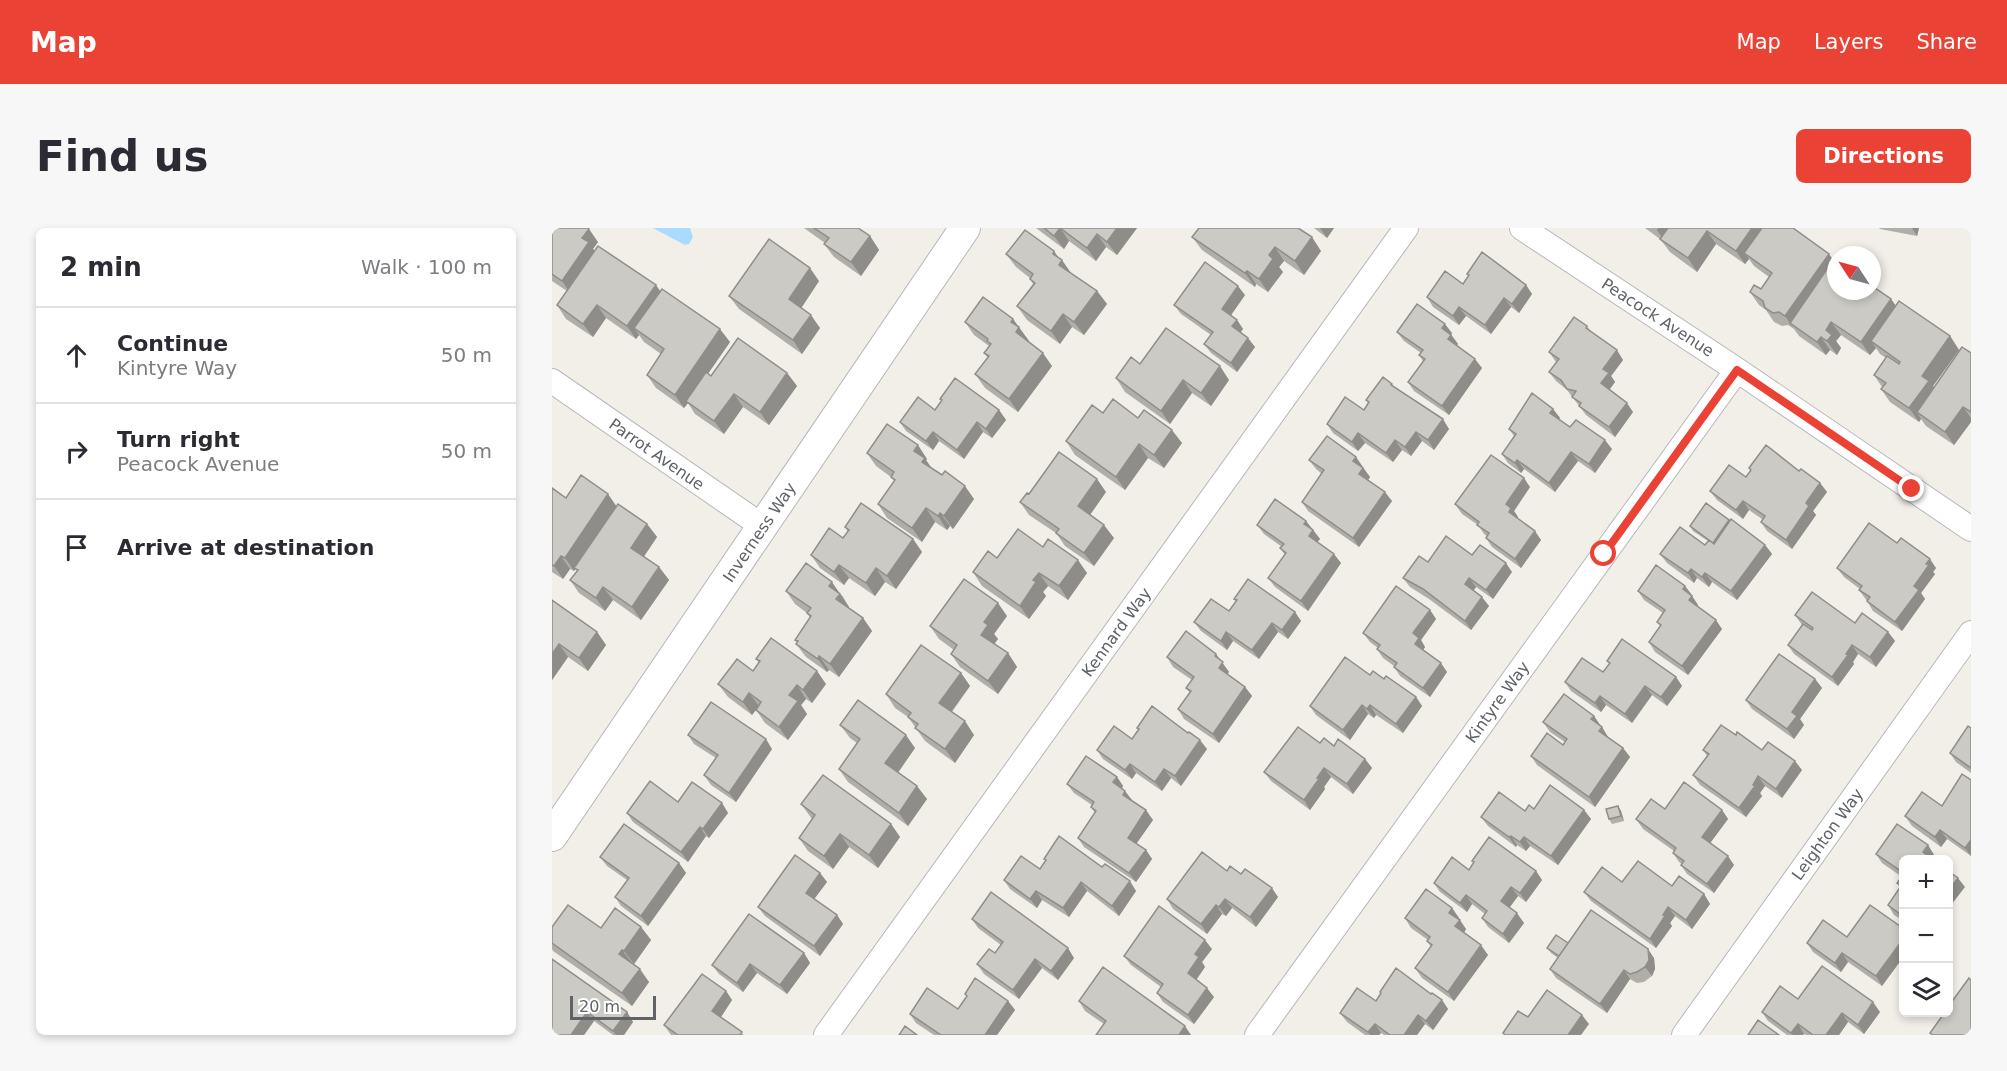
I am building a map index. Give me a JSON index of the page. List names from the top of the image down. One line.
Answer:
{"streets":{"street":["Peacock Avenue","Parrot Avenue","Inverness Way","Kennard Way","Kintyre Way","Leighton Way"]},"crossings":[["Peacock Avenue","Kintyre Way"],["Parrot Avenue","Inverness Way"]],"scale_bar":"20 m","north":"top left","page":{"header":"Map","nav":["Map","Layers","Share"],"buttons":"Directions","title":"Find us","heading":["2 min","Walk · 100 m"],"list":[["Continue","Kintyre Way","50 m"],["Turn right","Peacock Avenue","50 m"],"Arrive at destination"],"map_buttons":["+","−"],"scale":"20 m"}}
